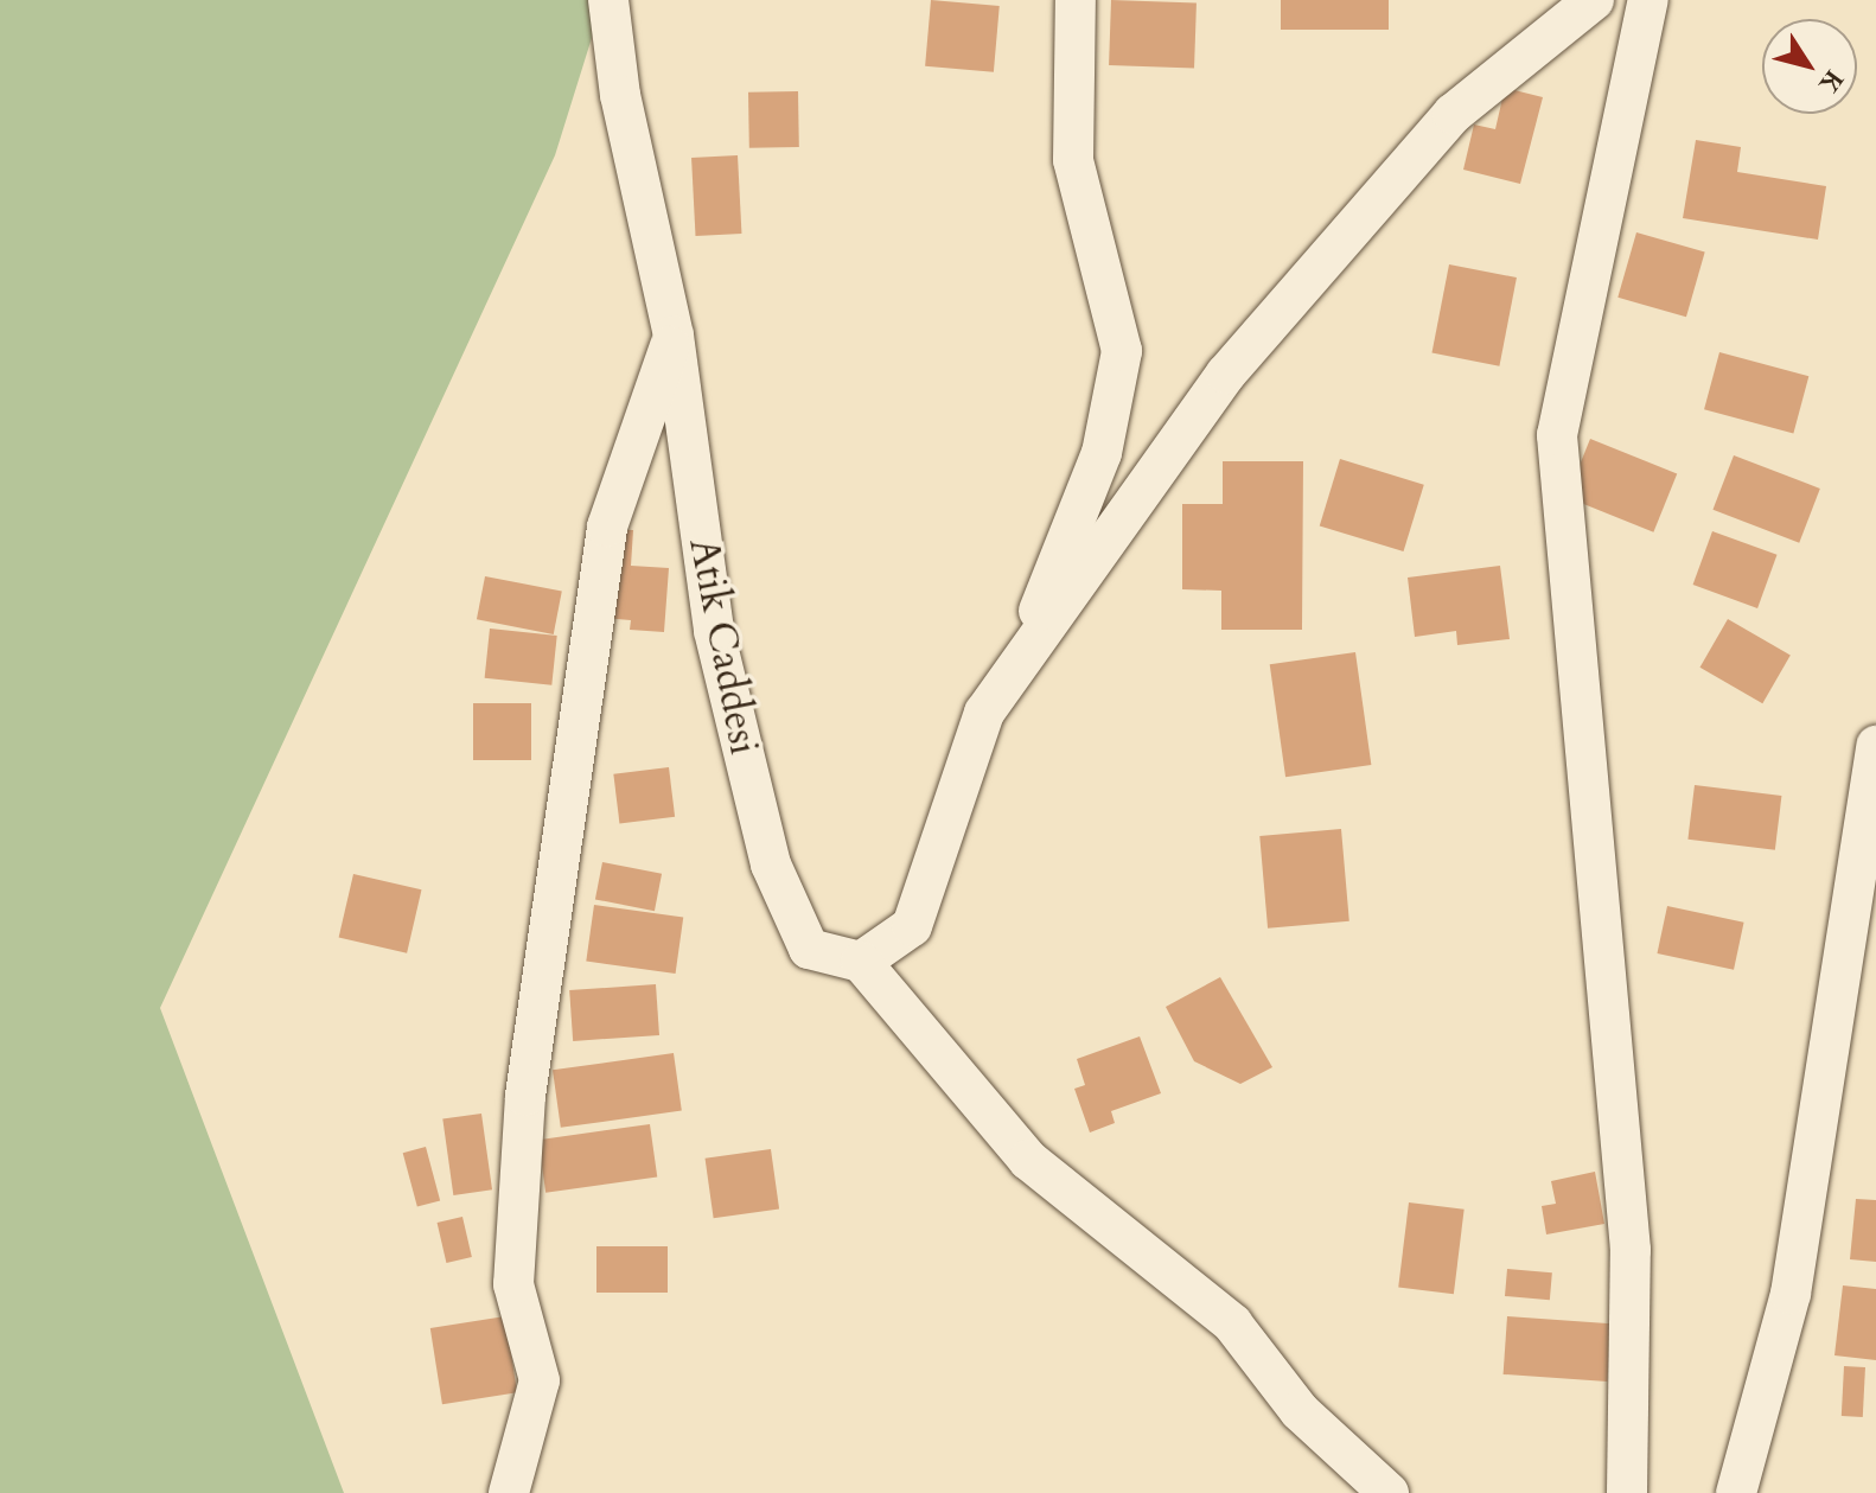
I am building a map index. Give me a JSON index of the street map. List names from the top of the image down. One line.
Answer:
{"streets":{"street":["Atik Caddesi"]},"north":"bottom right"}
